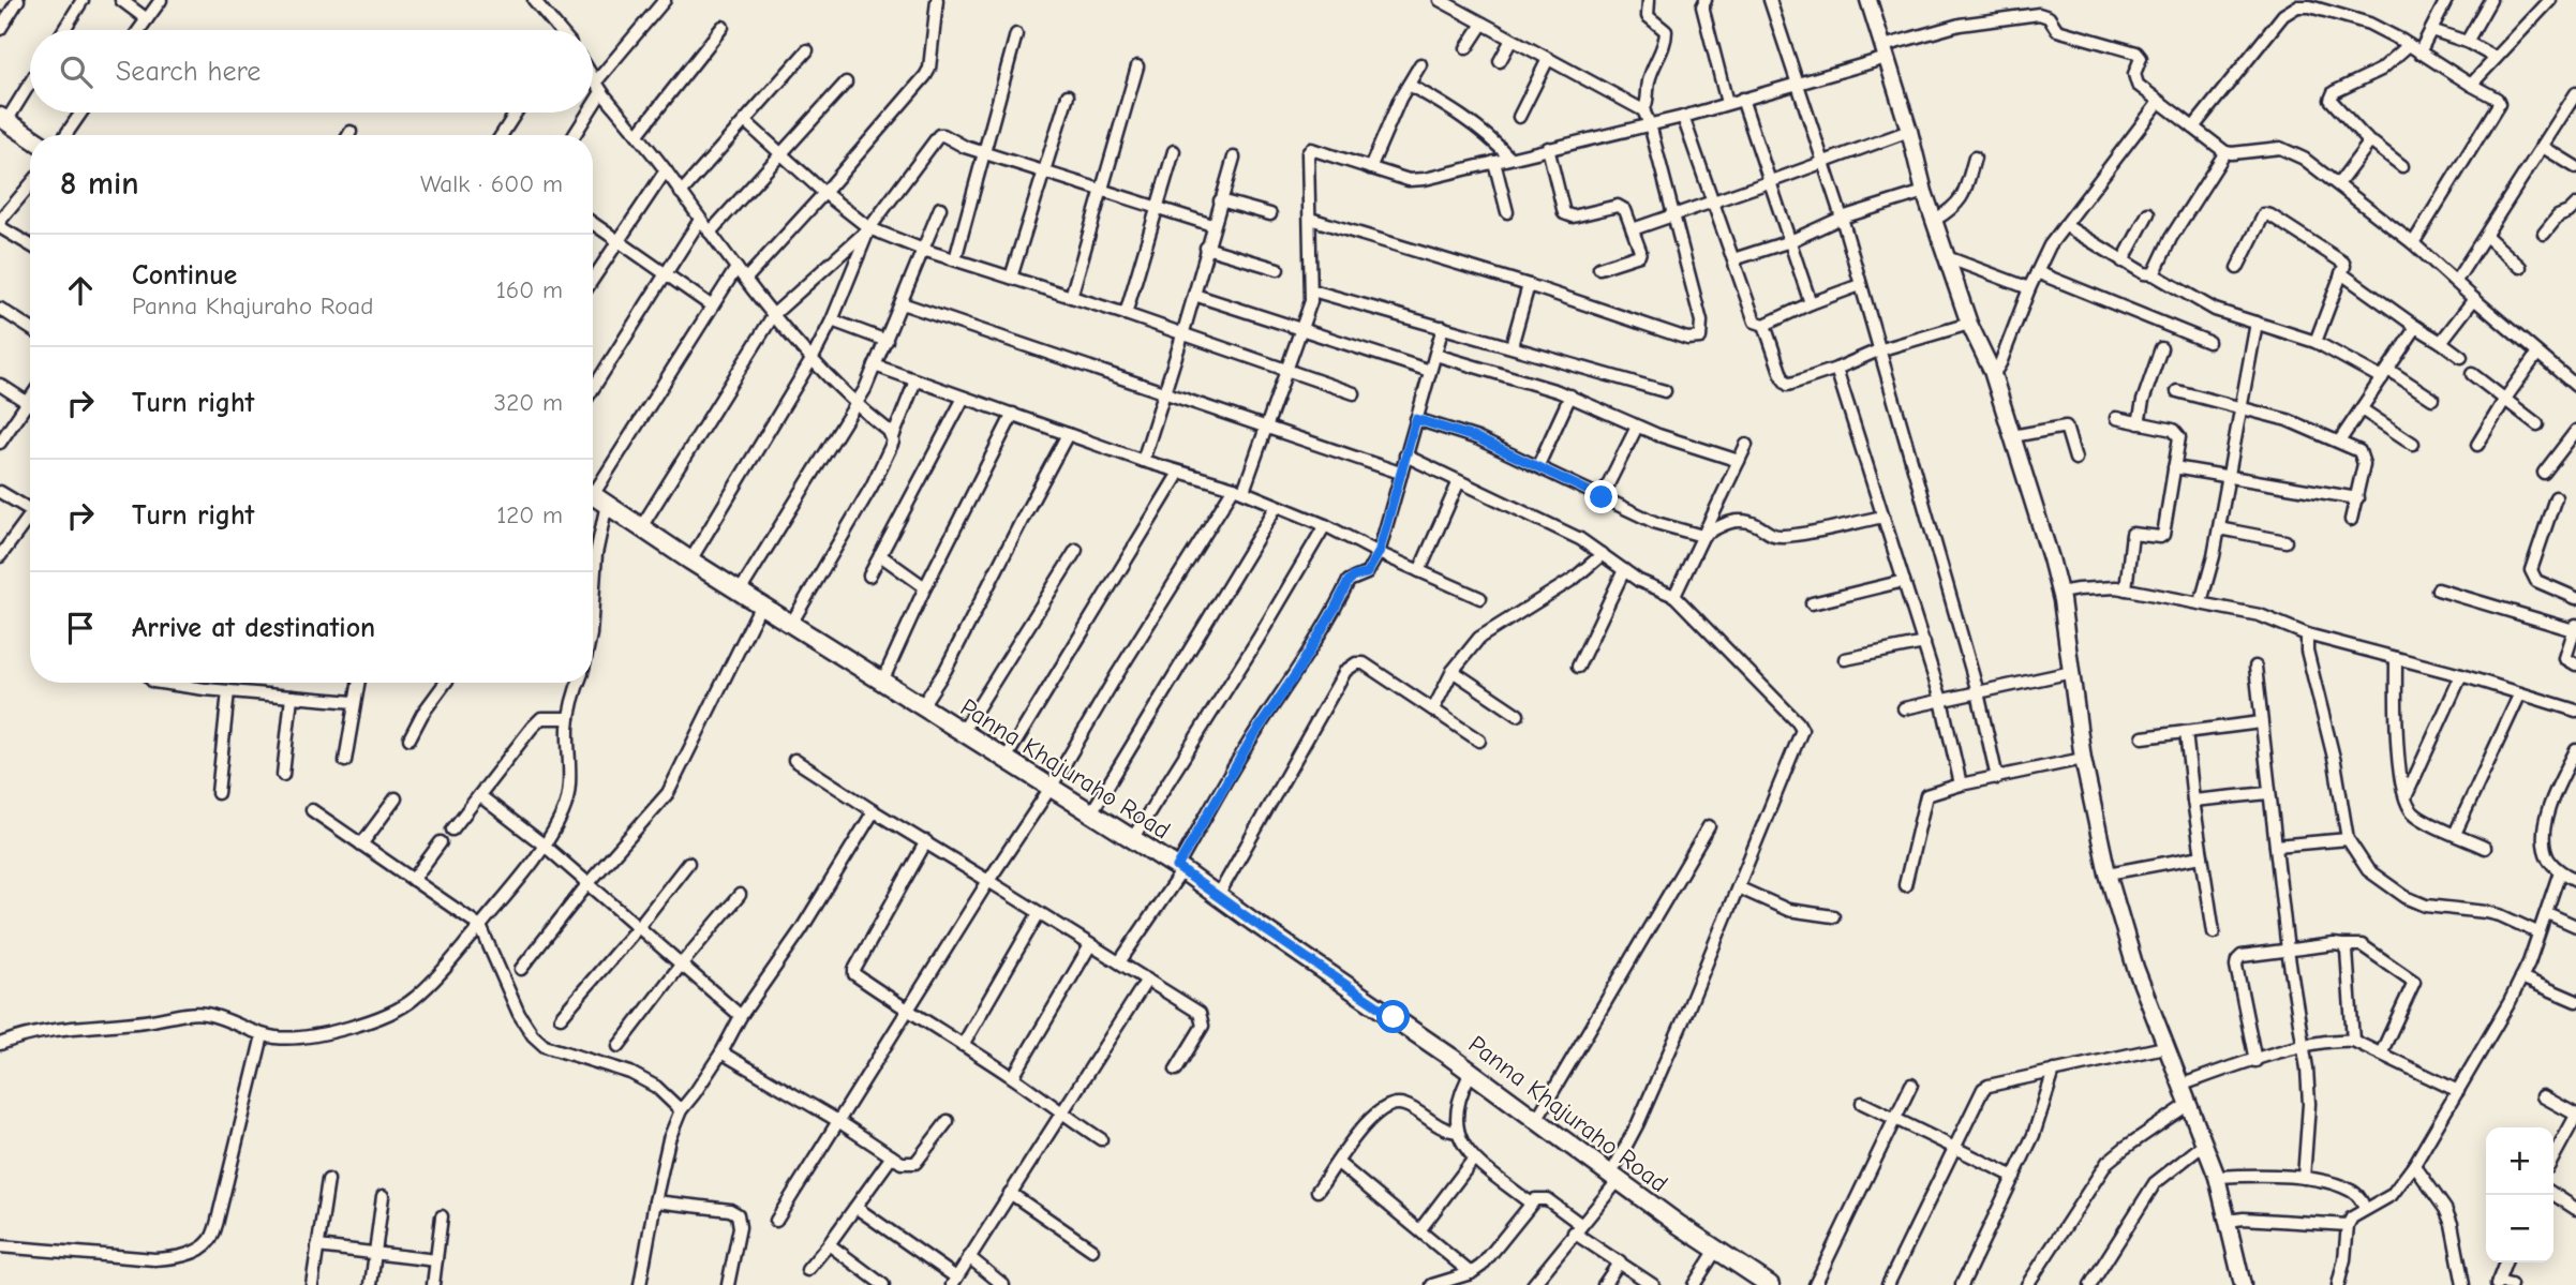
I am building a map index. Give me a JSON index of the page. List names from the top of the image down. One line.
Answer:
{"streets":{"main road":["Panna Khajuraho Road"]},"page":{"search":"Search here","heading":["8 min","Walk · 600 m"],"list":[["Continue","Panna Khajuraho Road","160 m"],["Turn right","320 m"],["Turn right","120 m"],"Arrive at destination"],"map_buttons":["+","−"]}}
